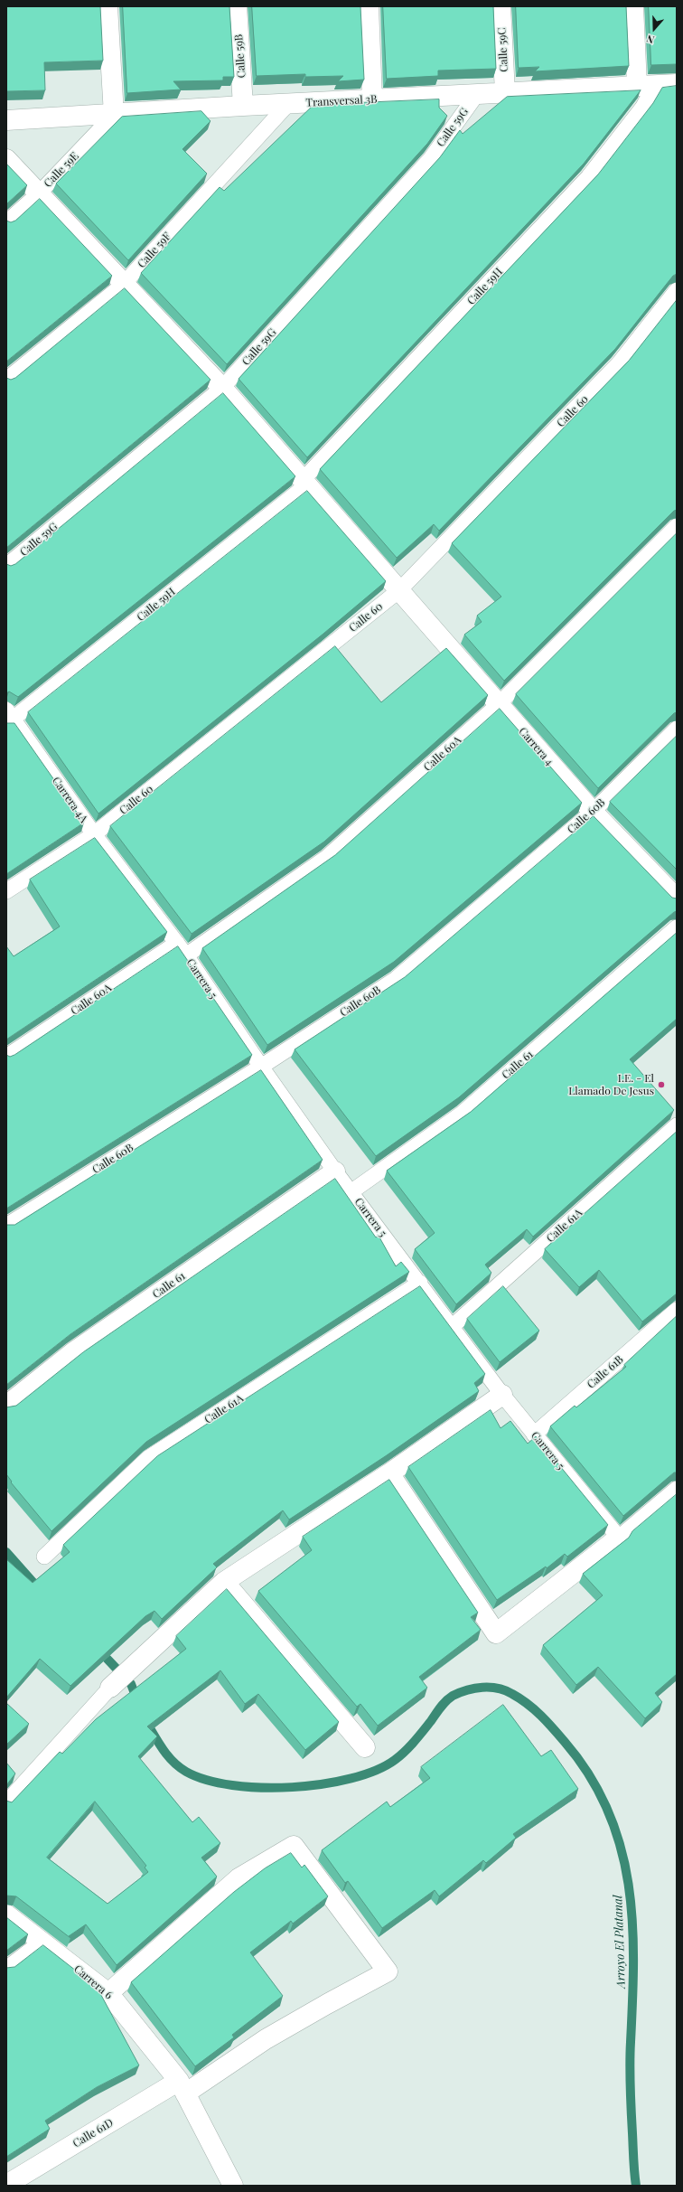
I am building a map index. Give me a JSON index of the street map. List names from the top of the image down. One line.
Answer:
{"streets":{"street":["Calle 59C","Calle 59B","Transversal 3B","Carrera 4","Calle 61","Carrera 6","Calle 61D"],"lane":["Calle 59G","Calle 59E","Calle 59F","Calle 59H","Calle 60","Calle 60A","Carrera 4A","Calle 60B","Carrera 5","Calle 61A","Calle 61B"]},"crossings":[["Calle 59C","Transversal 3B"],["Calle 59B","Transversal 3B"],["Transversal 3B","Calle 59G"],["Transversal 3B","Calle 59E"],["Transversal 3B","Calle 59F"],["Transversal 3B","Calle 59H"],["Calle 59G","Carrera 4"],["Calle 59E","Carrera 4"],["Calle 59F","Carrera 4"],["Calle 59H","Carrera 4"],["Calle 59H","Carrera 4A"],["Calle 60","Carrera 4"],["Calle 60","Carrera 4A"],["Carrera 4","Calle 60A"],["Carrera 4","Calle 60B"],["Calle 60A","Carrera 5"],["Carrera 4A","Carrera 5"],["Calle 60B","Carrera 5"],["Carrera 5","Calle 61"],["Carrera 5","Calle 61A"],["Carrera 5","Calle 61B"],["Carrera 6","Calle 61D"]],"water":["Arroyo El Platanal"],"places":["I.E. - El Llamado De Jesus"],"north":"bottom"}
